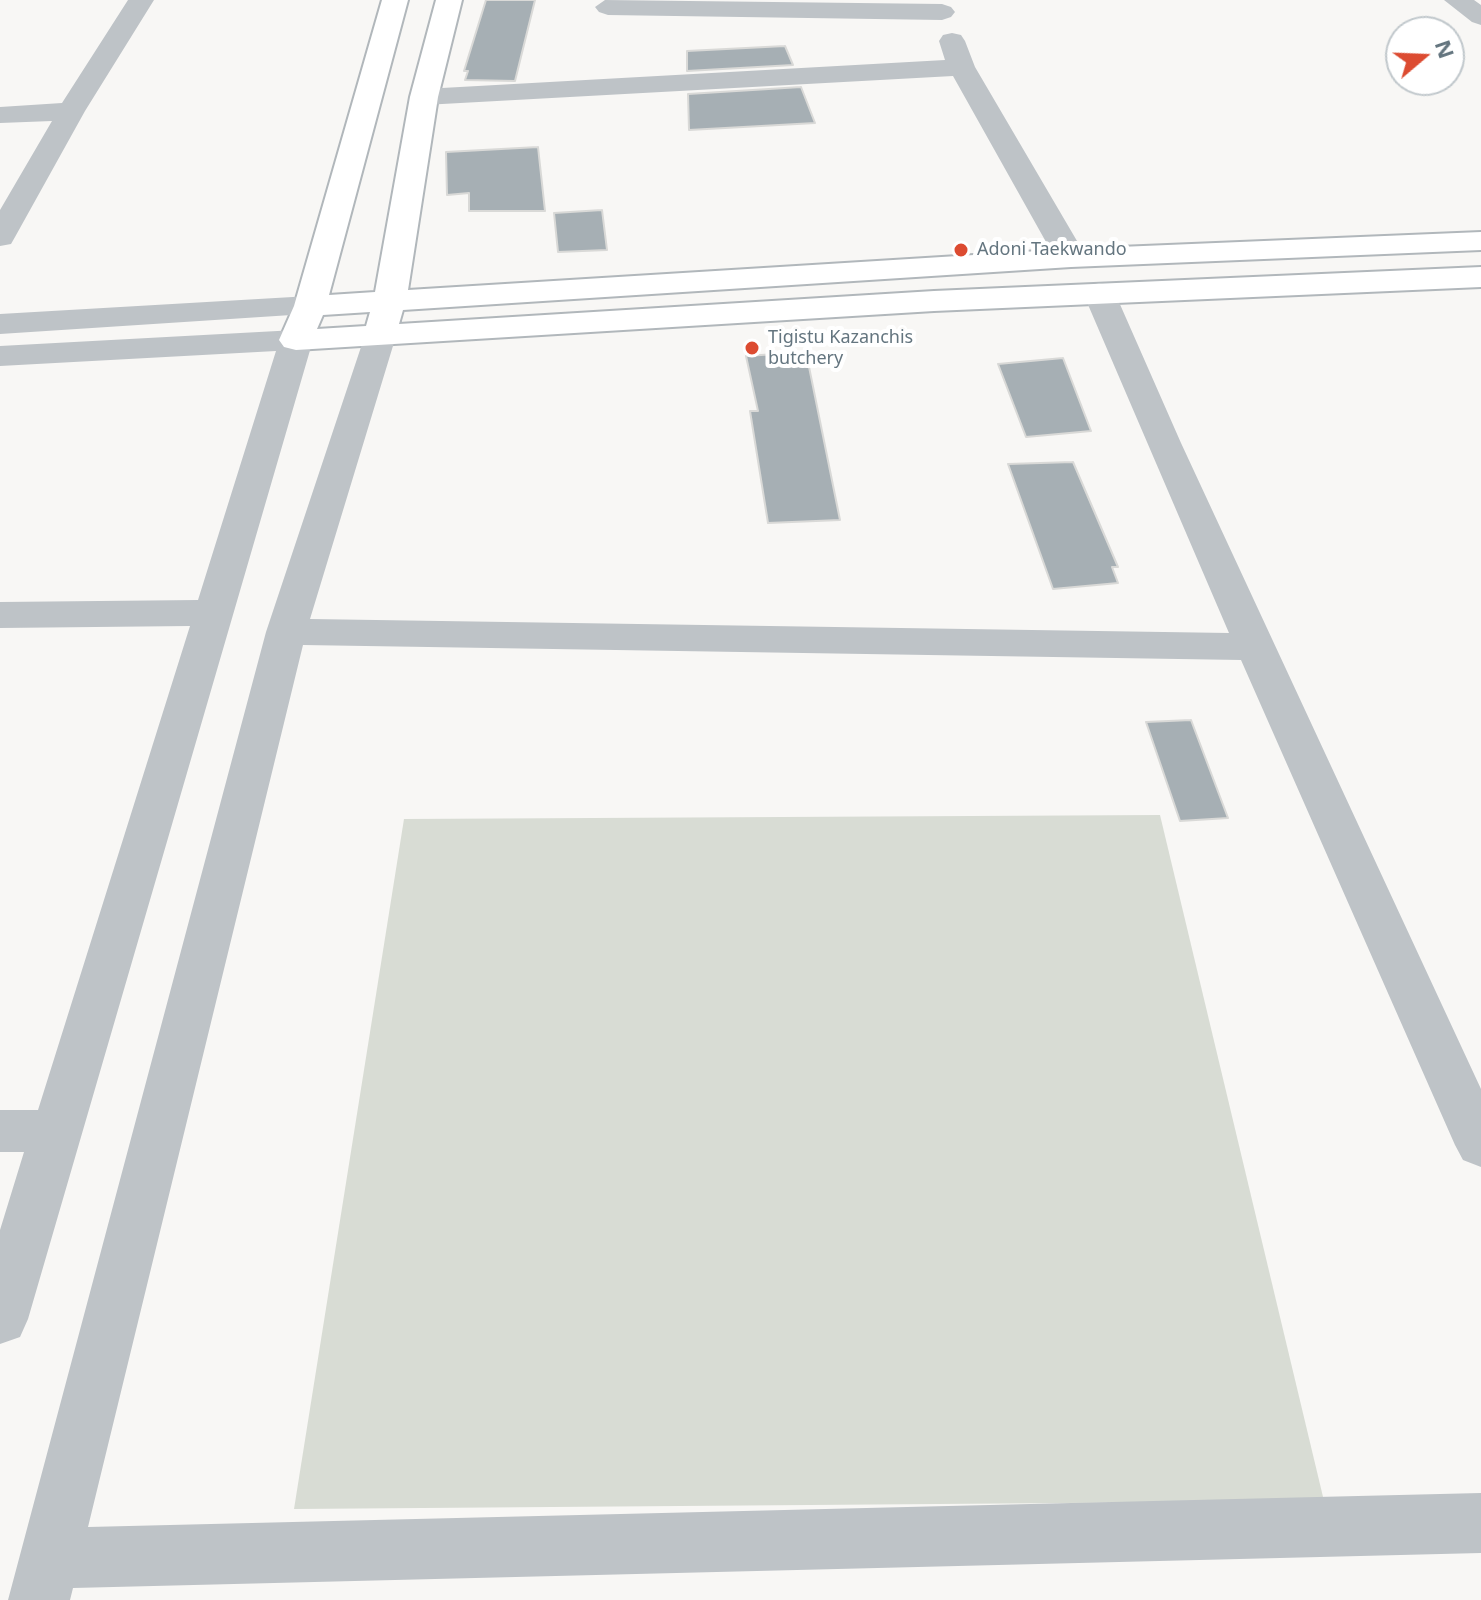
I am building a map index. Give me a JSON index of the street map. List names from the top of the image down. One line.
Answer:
{"places":["Adoni Taekwando","Tigistu Kazanchis butchery"],"north":"right"}
